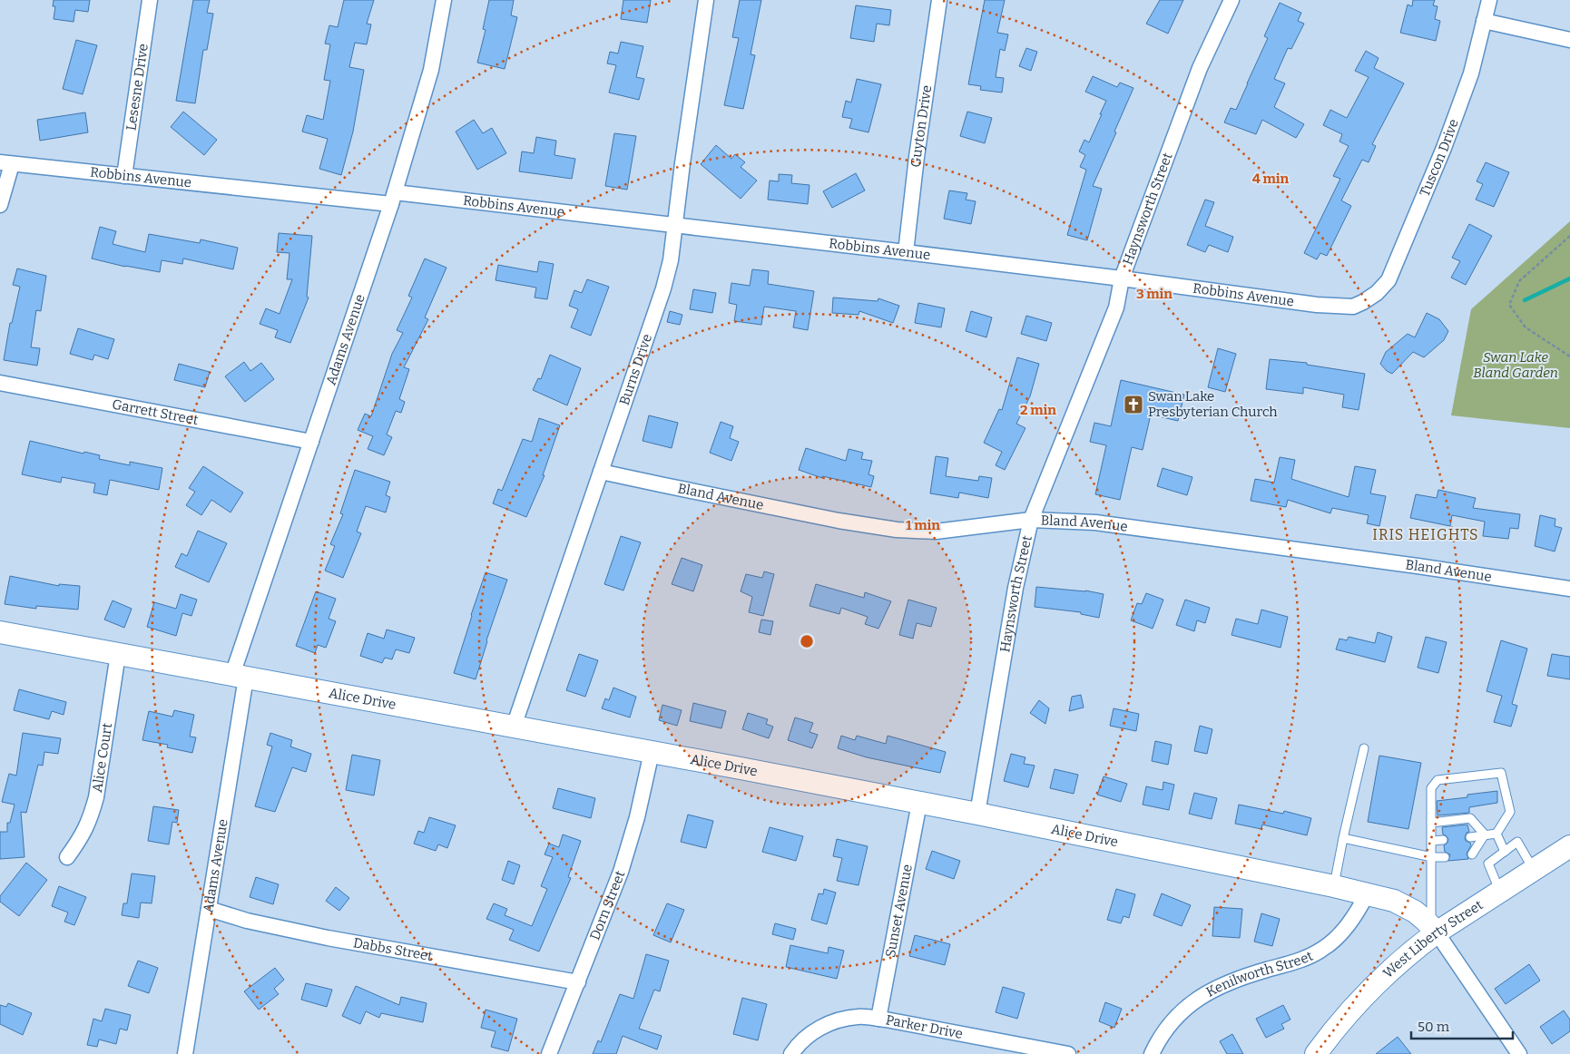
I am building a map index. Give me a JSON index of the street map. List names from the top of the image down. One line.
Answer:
{"streets":{"main road":["Alice Drive","West Liberty Street"],"street":["Lesesne Drive","Guyton Drive","Tuscon Drive","Robbins Avenue","Haynsworth Street","Adams Avenue","Burns Drive","Garrett Street","Bland Avenue","Alice Court","Dorn Street","Sunset Avenue","Dabbs Street","Kenilworth Street","Parker Drive"]},"crossings":[["Lesesne Drive","Robbins Avenue"],["Guyton Drive","Robbins Avenue"],["Tuscon Drive","Robbins Avenue"],["Robbins Avenue","Haynsworth Street"],["Robbins Avenue","Adams Avenue"],["Robbins Avenue","Burns Drive"],["Haynsworth Street","Bland Avenue"],["Haynsworth Street","Alice Drive"],["Adams Avenue","Garrett Street"],["Adams Avenue","Alice Drive"],["Adams Avenue","Dabbs Street"],["Burns Drive","Bland Avenue"],["Burns Drive","Alice Drive"],["Alice Drive","Alice Court"],["Alice Drive","Dorn Street"],["Alice Drive","Sunset Avenue"],["Alice Drive","West Liberty Street"],["Alice Drive","Kenilworth Street"],["Dorn Street","Dabbs Street"],["Sunset Avenue","Parker Drive"]],"districts":["IRIS HEIGHTS"],"parks":["Swan Lake Bland Garden"],"places":{"church":["Swan Lake Presbyterian Church"]},"scale_bar":"50 m","rings":["4 min","3 min","2 min","1 min"]}
